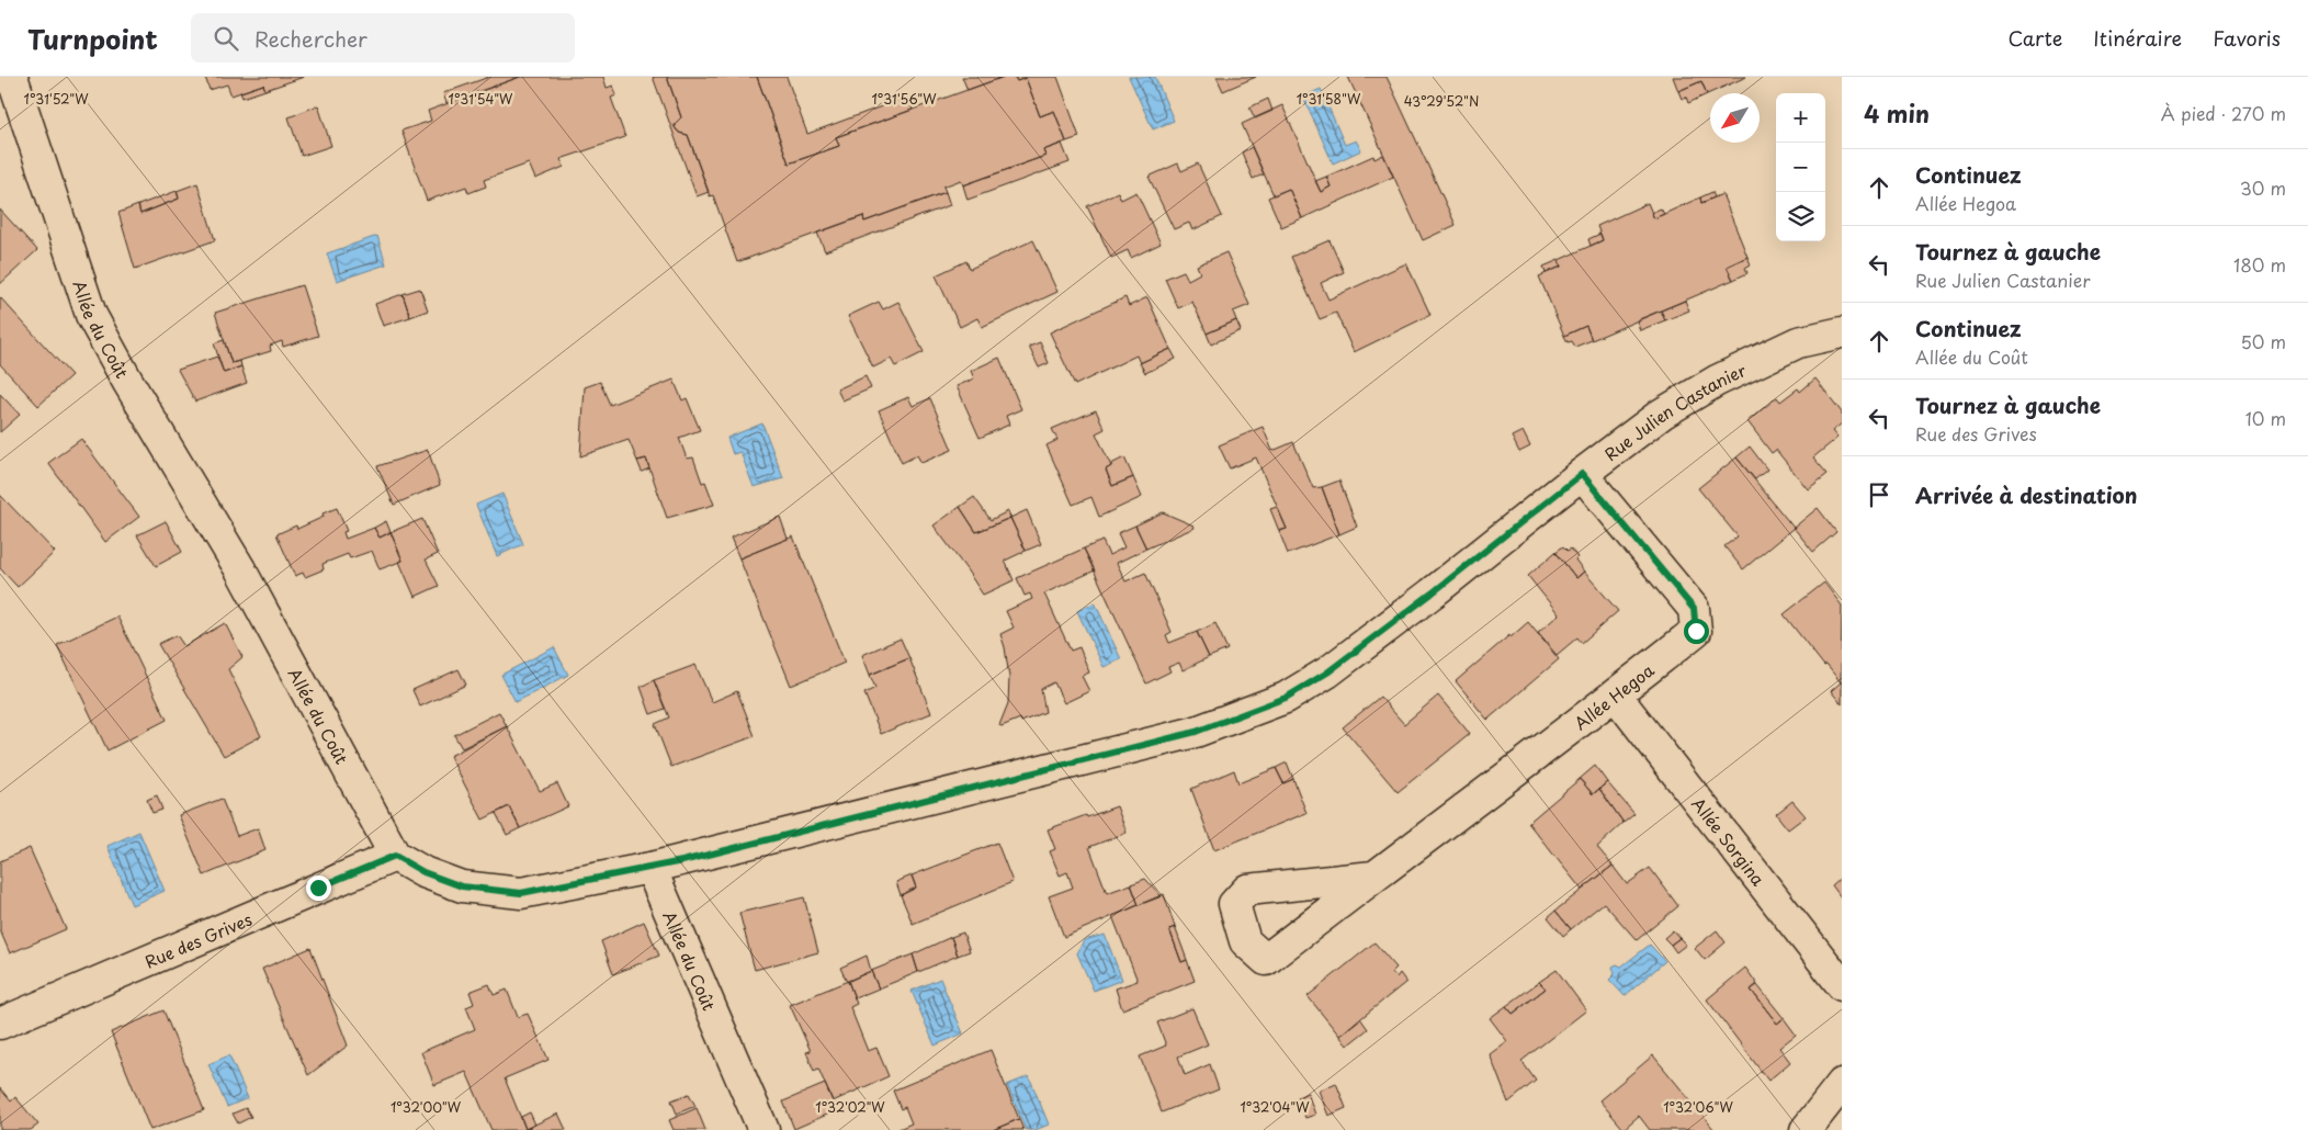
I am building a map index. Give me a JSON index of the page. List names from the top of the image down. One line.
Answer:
{"streets":{"street":["Allée du Coût","Rue Julien Castanier","Allée Hegoa","Allée Sorgina","Rue des Grives"]},"crossings":[["Allée du Coût","Rue Julien Castanier"],["Allée du Coût","Rue des Grives"],["Rue Julien Castanier","Allée Hegoa"],["Allée Hegoa","Allée Sorgina"]],"north":"bottom left","page":{"header":"Turnpoint","search":"Rechercher","nav":["Carte","Itinéraire","Favoris"],"heading":["4 min","À pied · 270 m"],"map_buttons":["+","−"],"list":[["Continuez","Allée Hegoa","30 m"],["Tournez à gauche","Rue Julien Castanier","180 m"],["Continuez","Allée du Coût","50 m"],["Tournez à gauche","Rue des Grives","10 m"],"Arrivée à destination"]},"coordinates":["1°31'52\"W","1°31'54\"W","1°31'56\"W","1°31'58\"W","43°29'52\"N","1°32'00\"W","1°32'02\"W","1°32'04\"W","1°32'06\"W"]}
